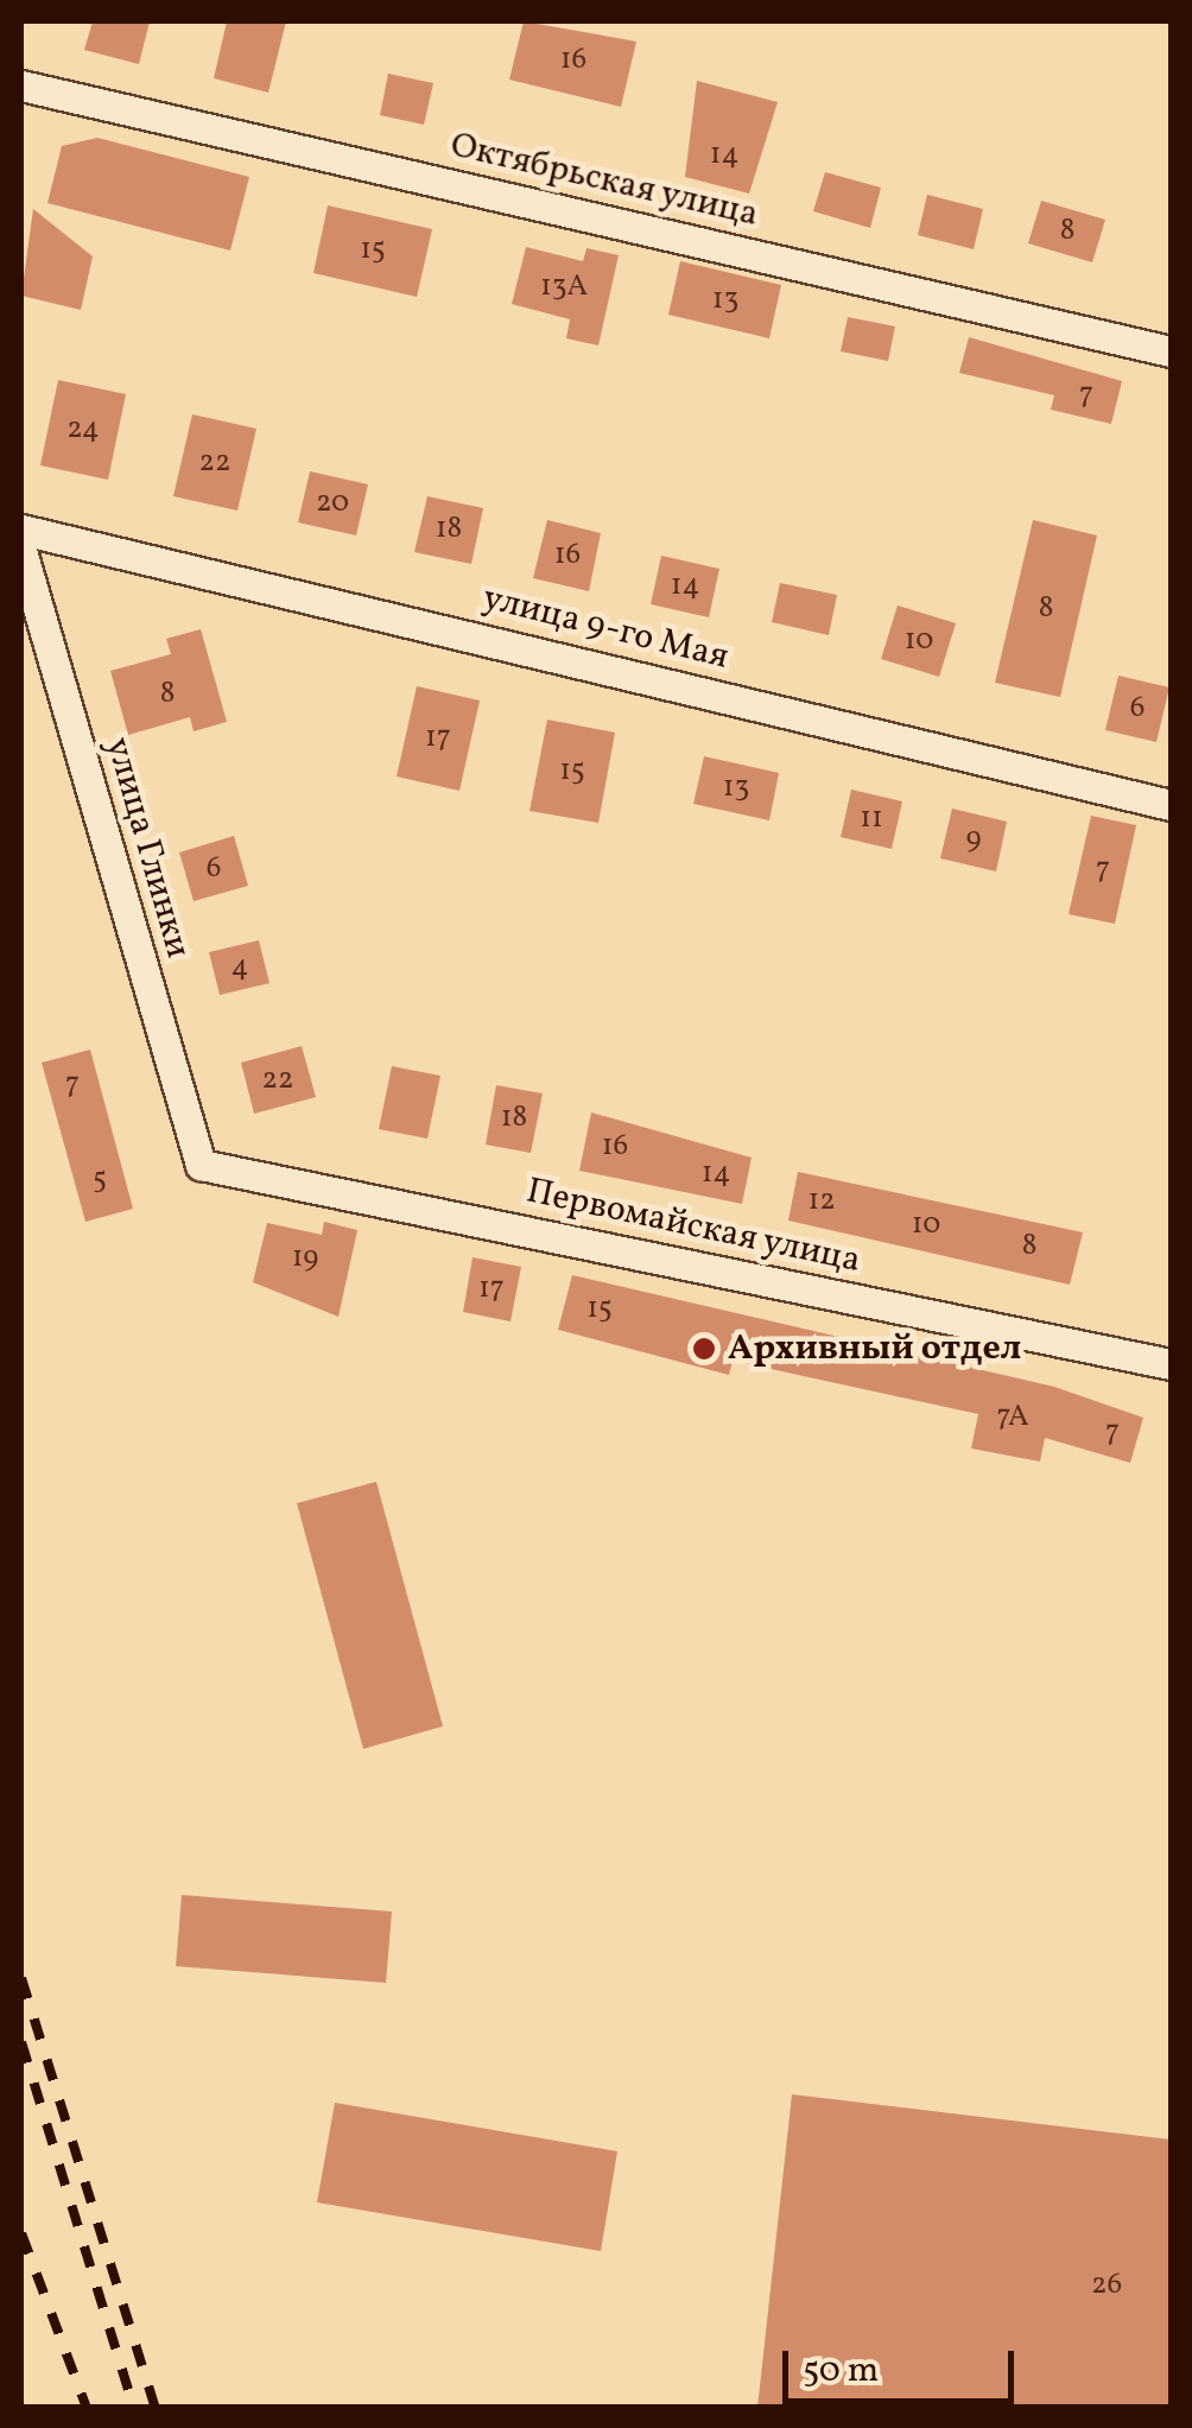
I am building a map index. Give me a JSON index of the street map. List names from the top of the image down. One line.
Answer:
{"streets":{"street":["Октябрьская улица","улица 9-го Мая","улица Глинки","Первомайская улица"]},"crossings":[["улица Глинки","Первомайская улица"]],"places":["Архивный отдел"],"house_numbers":["16","14","8","15","13А","13","7","24","22","20","18","16","14","8","10","8","6","17","15","13","11","9","6","7","4","22","7","18","16","14","5","12","10","8","19","17","15","7А","7","26"],"scale_bar":"50 m"}
